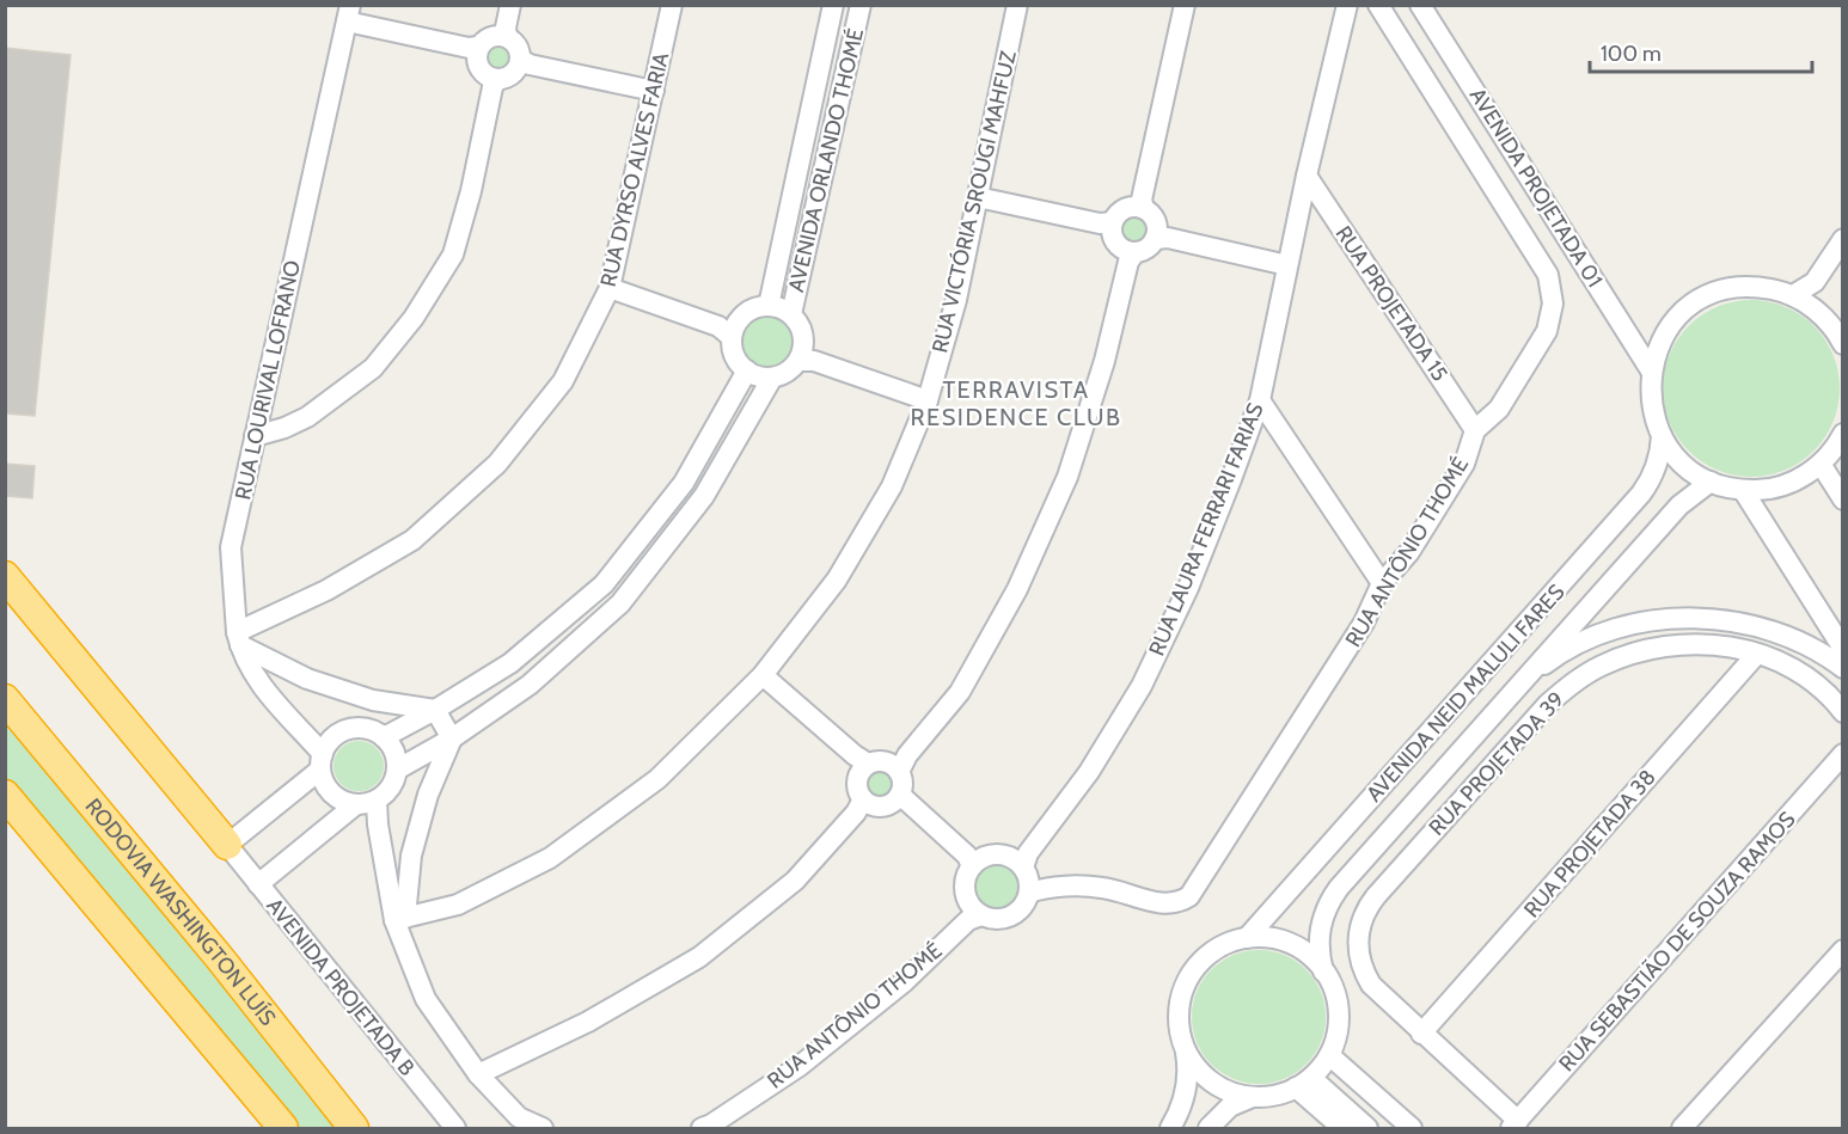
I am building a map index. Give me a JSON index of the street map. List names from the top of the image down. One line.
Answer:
{"streets":{"highway":["RODOVIA WASHINGTON LUÍS"],"street":["AVENIDA ORLANDO THOMÉ","RUA DYRSO ALVES FARIA","AVENIDA PROJETADA 01","RUA VICTÓRIA SROUGI MAHFUZ","RUA PROJETADA 15","RUA LOURIVAL LOFRANO","RUA LAURA FERRARI FARIAS","RUA ANTÔNIO THOMÉ","AVENIDA NEID MALULI FARES","RUA PROJETADA 39","RUA PROJETADA 38","RUA SEBASTIÃO DE SOUZA RAMOS","AVENIDA PROJETADA B"]},"crossings":[["RUA DYRSO ALVES FARIA","RUA LOURIVAL LOFRANO"],["RUA PROJETADA 15","RUA LAURA FERRARI FARIAS"],["RUA PROJETADA 15","RUA ANTÔNIO THOMÉ"],["RUA LAURA FERRARI FARIAS","RUA ANTÔNIO THOMÉ"],["RUA PROJETADA 39","RUA PROJETADA 38"]],"districts":["TERRAVISTA RESIDENCE CLUB"],"scale_bar":"100 m"}
